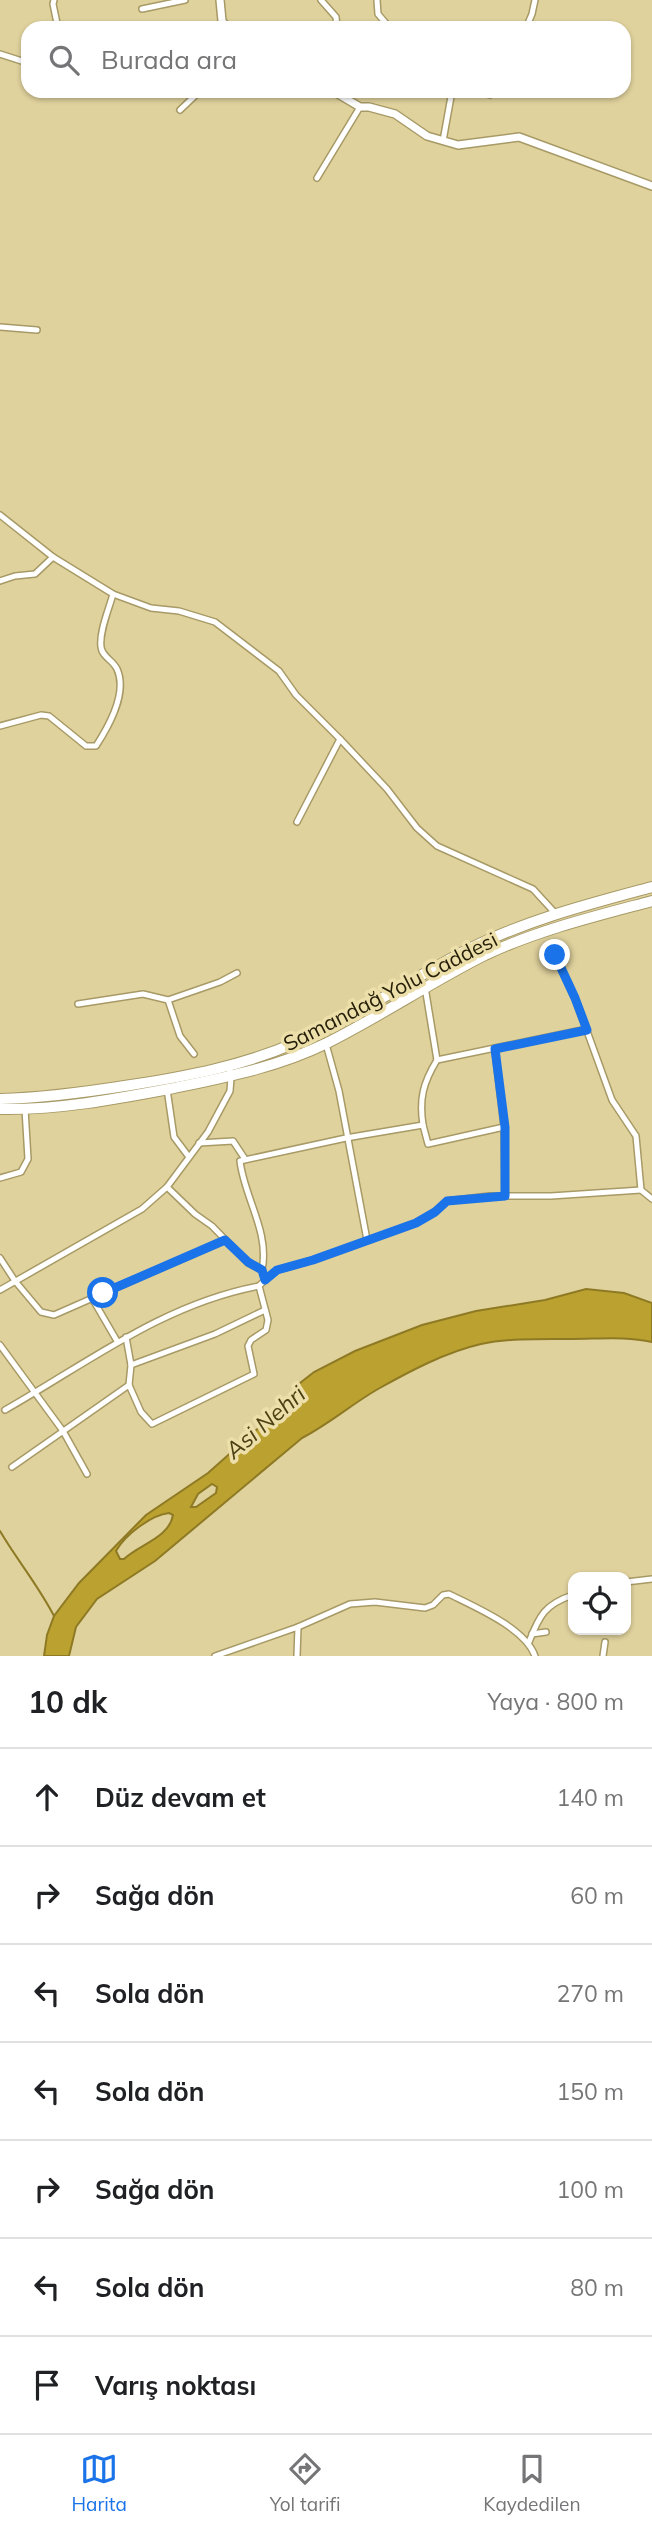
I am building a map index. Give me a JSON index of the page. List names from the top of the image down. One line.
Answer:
{"streets":{"highway":["Samandağ Yolu Caddesi"]},"water":["Asi Nehri"],"page":{"search":"Burada ara","heading":["10 dk","Yaya · 800 m"],"list":[["Düz devam et","140 m"],["Sağa dön","60 m"],["Sola dön","270 m"],["Sola dön","150 m"],["Sağa dön","100 m"],["Sola dön","80 m"],"Varış noktası"],"nav":["Harita","Yol tarifi","Kaydedilen"]}}
